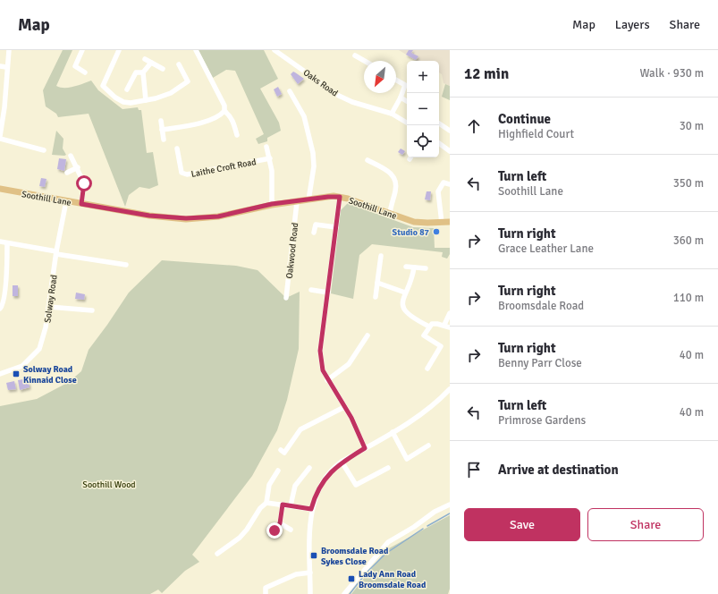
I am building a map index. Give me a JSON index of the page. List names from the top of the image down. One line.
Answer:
{"streets":{"main road":["Soothill Lane"],"street":["Oaks Road","Laithe Croft Road","Oakwood Road","Solway Road"]},"crossings":[["Soothill Lane","Oakwood Road"],["Soothill Lane","Solway Road"]],"parks":["Soothill Wood"],"places":{"other":["Studio 87"],"transit":["Solway Road Kinnaid Close","Broomsdale Road Sykes Close","Lady Ann Road Broomsdale Road"]},"north":"bottom left","page":{"header":"Map","nav":["Map","Layers","Share"],"heading":["12 min","Walk · 930 m"],"map_buttons":["+","−"],"list":[["Continue","Highfield Court","30 m"],["Turn left","Soothill Lane","350 m"],["Turn right","Grace Leather Lane","360 m"],["Turn right","Broomsdale Road","110 m"],["Turn right","Benny Parr Close","40 m"],["Turn left","Primrose Gardens","40 m"],"Arrive at destination"],"buttons":["Save","Share"]}}
